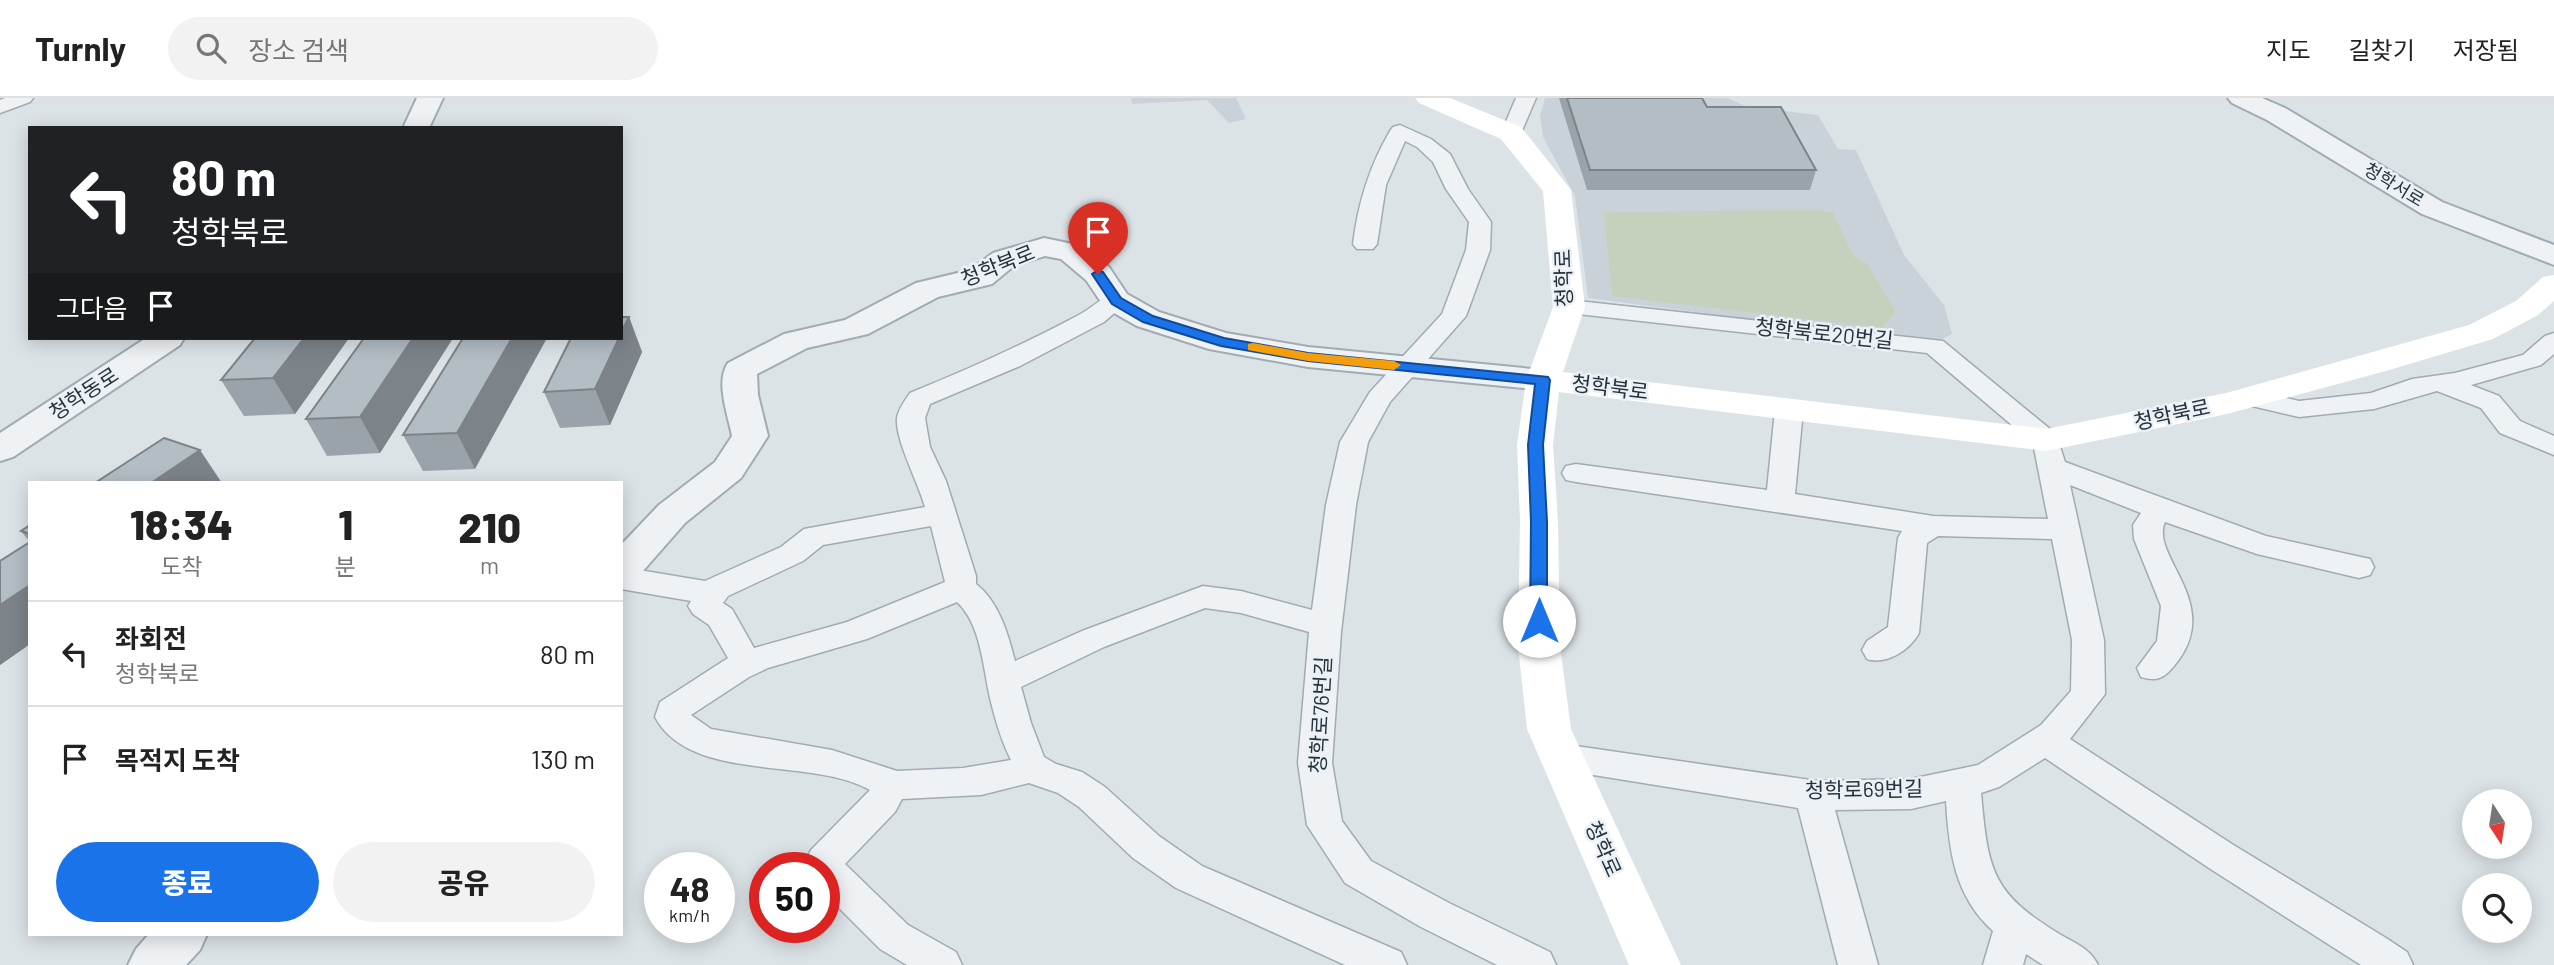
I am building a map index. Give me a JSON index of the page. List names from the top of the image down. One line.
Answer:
{"streets":{"main road":["청학북로","청학로"],"street":["청학서로","청학북로20번길","청학동로","청학로76번길","청학로69번길"]},"crossings":[["청학북로","청학로"],["청학북로","청학북로20번길"],["청학북로","청학로76번길"],["청학북로","청학로69번길"],["청학로","청학북로20번길"],["청학로","청학로69번길"],["청학북로20번길","청학로69번길"]],"north":"bottom","page":{"header":"Turnly","search":"장소 검색","nav":["지도","길찾기","저장됨"],"turn":["80 m","청학북로"],"then":"그다음","eta":["18:34","도착","1","분","210","m"],"list":[{"name":"좌회전","note":"청학북로","value":"80 m"},{"name":"목적지 도착","value":"130 m"}],"buttons":["종료","공유"],"speed":"48 km/h","limit":"50"}}
